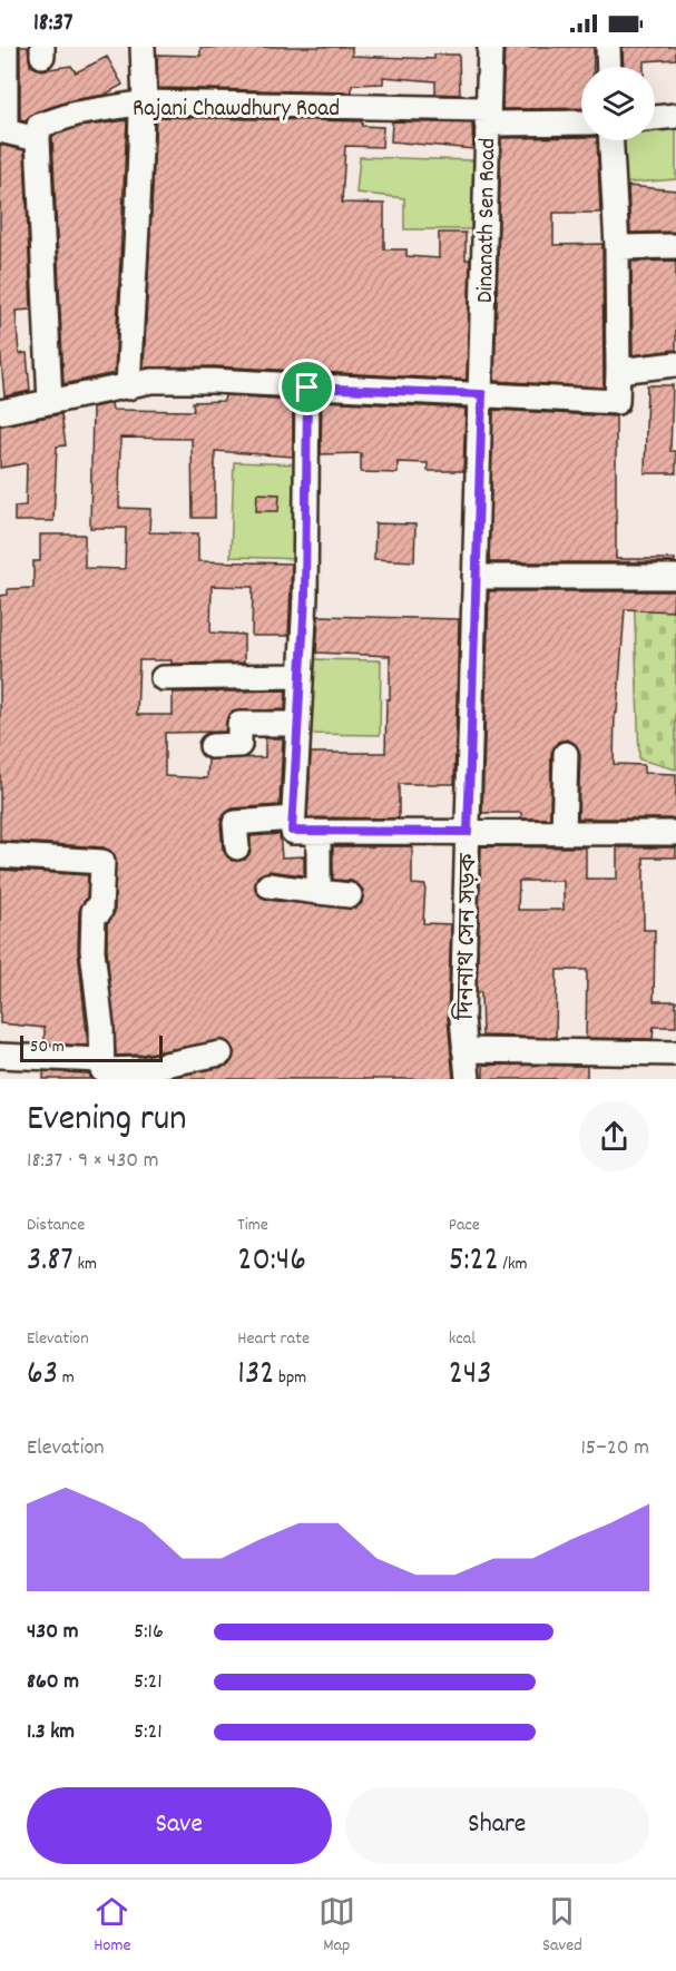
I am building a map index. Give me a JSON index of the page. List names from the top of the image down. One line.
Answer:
{"streets":{"street":["Rajani Chawdhury Road","Dinanath Sen Road","দিননাথ সেন সড়ক"]},"crossings":[["Rajani Chawdhury Road","Dinanath Sen Road"],["Dinanath Sen Road","দিননাথ সেন সড়ক"]],"scale_bar":"50 m","page":{"status":"18:37","scale":"50 m","heading":["Evening run","18:37 · 9 × 430 m"],"stats":[["Distance","3.87 km"],["Time","20:46"],["Pace","5:22 /km"],["Elevation","63 m"],["Heart rate","132 bpm"],["kcal","243"]],"chart":["Elevation","15–20 m"],"list":[{"name":"430 m","note":"5:16"},{"name":"860 m","note":"5:21"},{"name":"1.3 km","note":"5:21"}],"buttons":["Save","Share"],"tabs":["Home","Map","Saved"]}}
